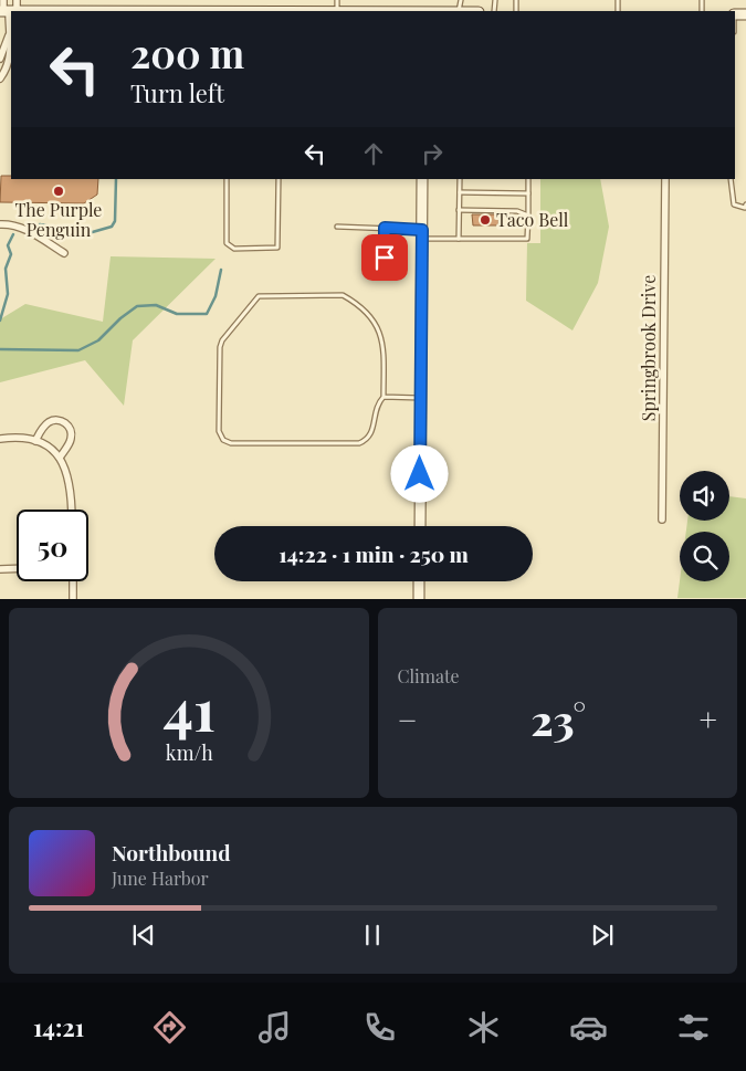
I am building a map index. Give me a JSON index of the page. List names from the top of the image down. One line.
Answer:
{"streets":{"street":["Springbrook Drive"]},"places":["The Purple Penguin","Taco Bell"],"page":{"turn":["200 m","Turn left"],"limit":"50","trip":"14:22 · 1 min · 250 m","tile":"Climate","heat":["−","23°","+"],"song":["Northbound","June Harbor"],"tabs":"14:21","gauge":["41","km/h"]}}
